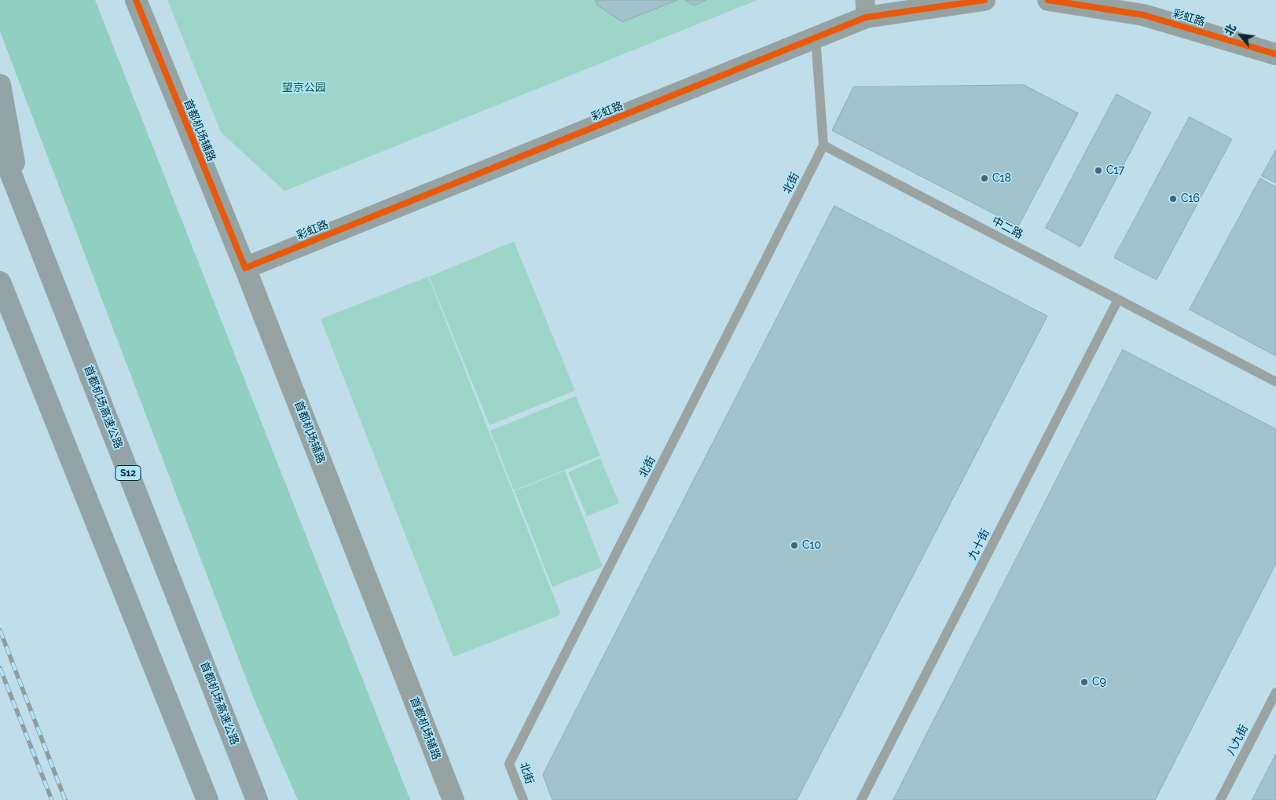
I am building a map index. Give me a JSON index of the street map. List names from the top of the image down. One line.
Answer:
{"streets":{"highway":["首都机场高速公路","S12"],"street":["彩虹路","首都机场辅路"],"lane":["北街","中二路","九十街","八九街"]},"crossings":[["彩虹路","首都机场辅路"],["北街","中二路"],["中二路","九十街"]],"parks":["望京公园"],"places":["C17","C18","C16","C10","C9"],"north":"top left"}
